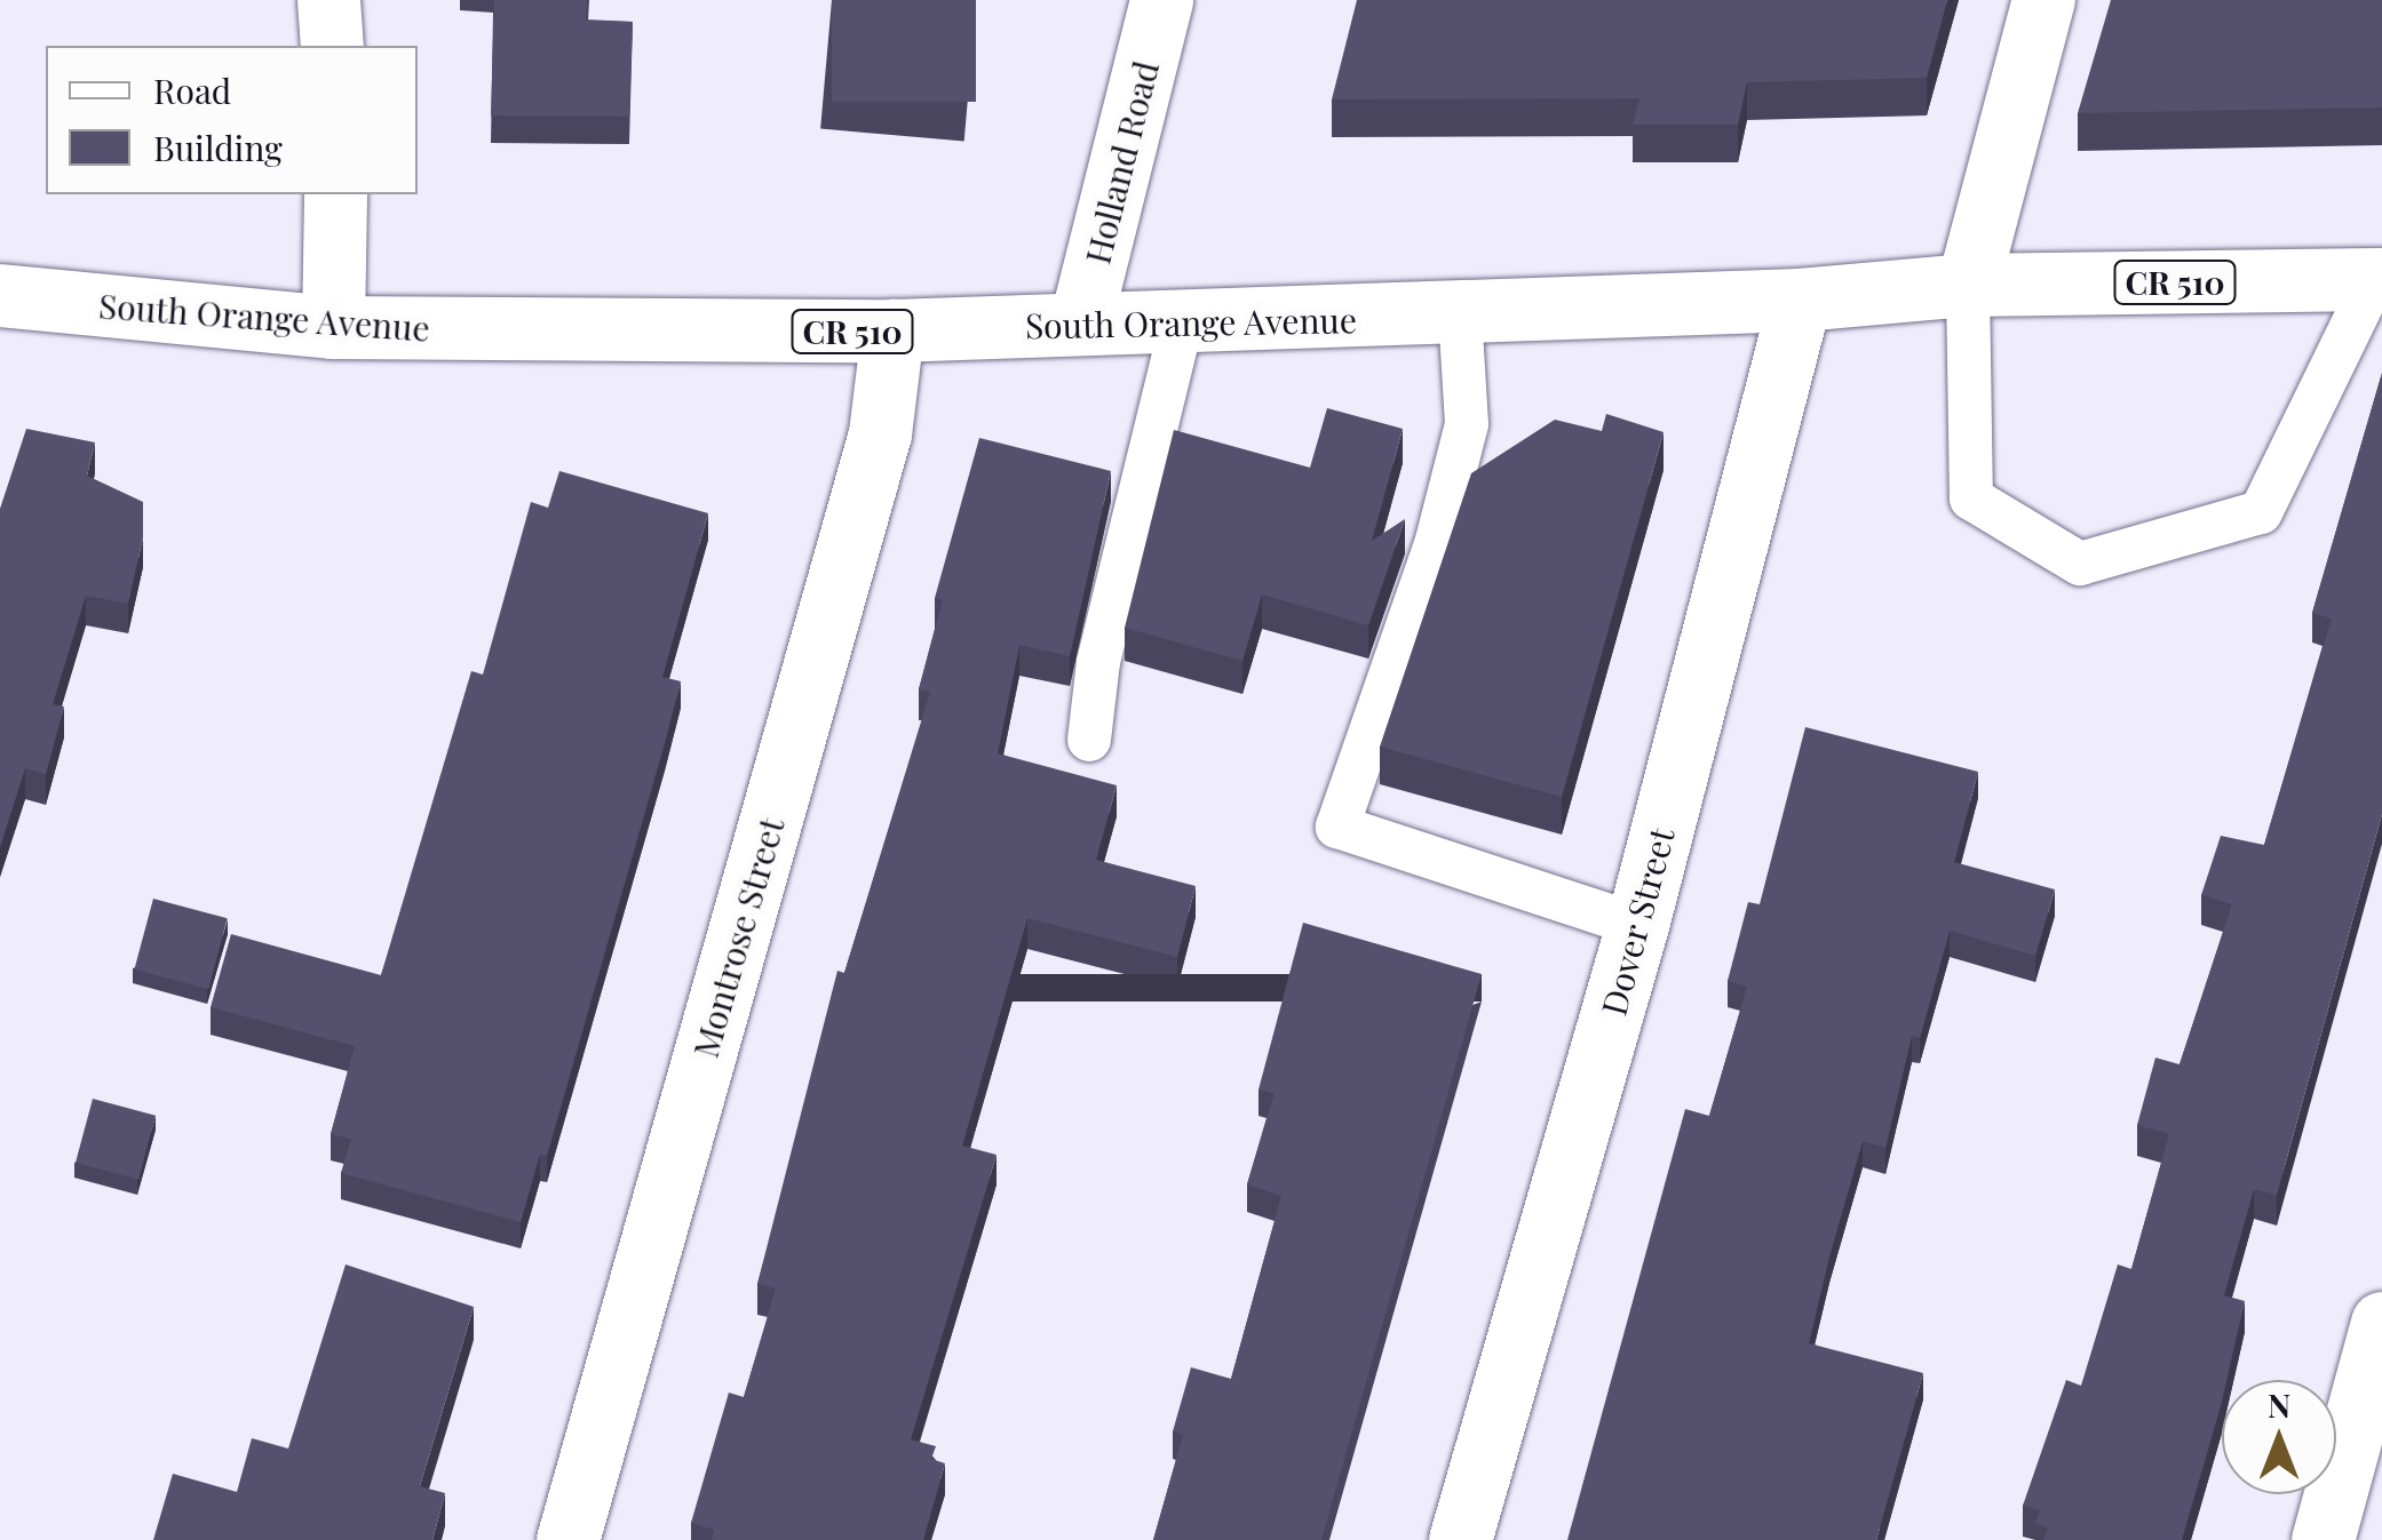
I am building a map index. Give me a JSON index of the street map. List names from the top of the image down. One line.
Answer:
{"streets":{"street":["Holland Road","CR 510","South Orange Avenue","Dover Street","Montrose Street"]},"crossings":[["Holland Road","South Orange Avenue"],["South Orange Avenue","Dover Street"],["South Orange Avenue","Montrose Street"]],"legend":["Road","Building"],"north":"top"}
